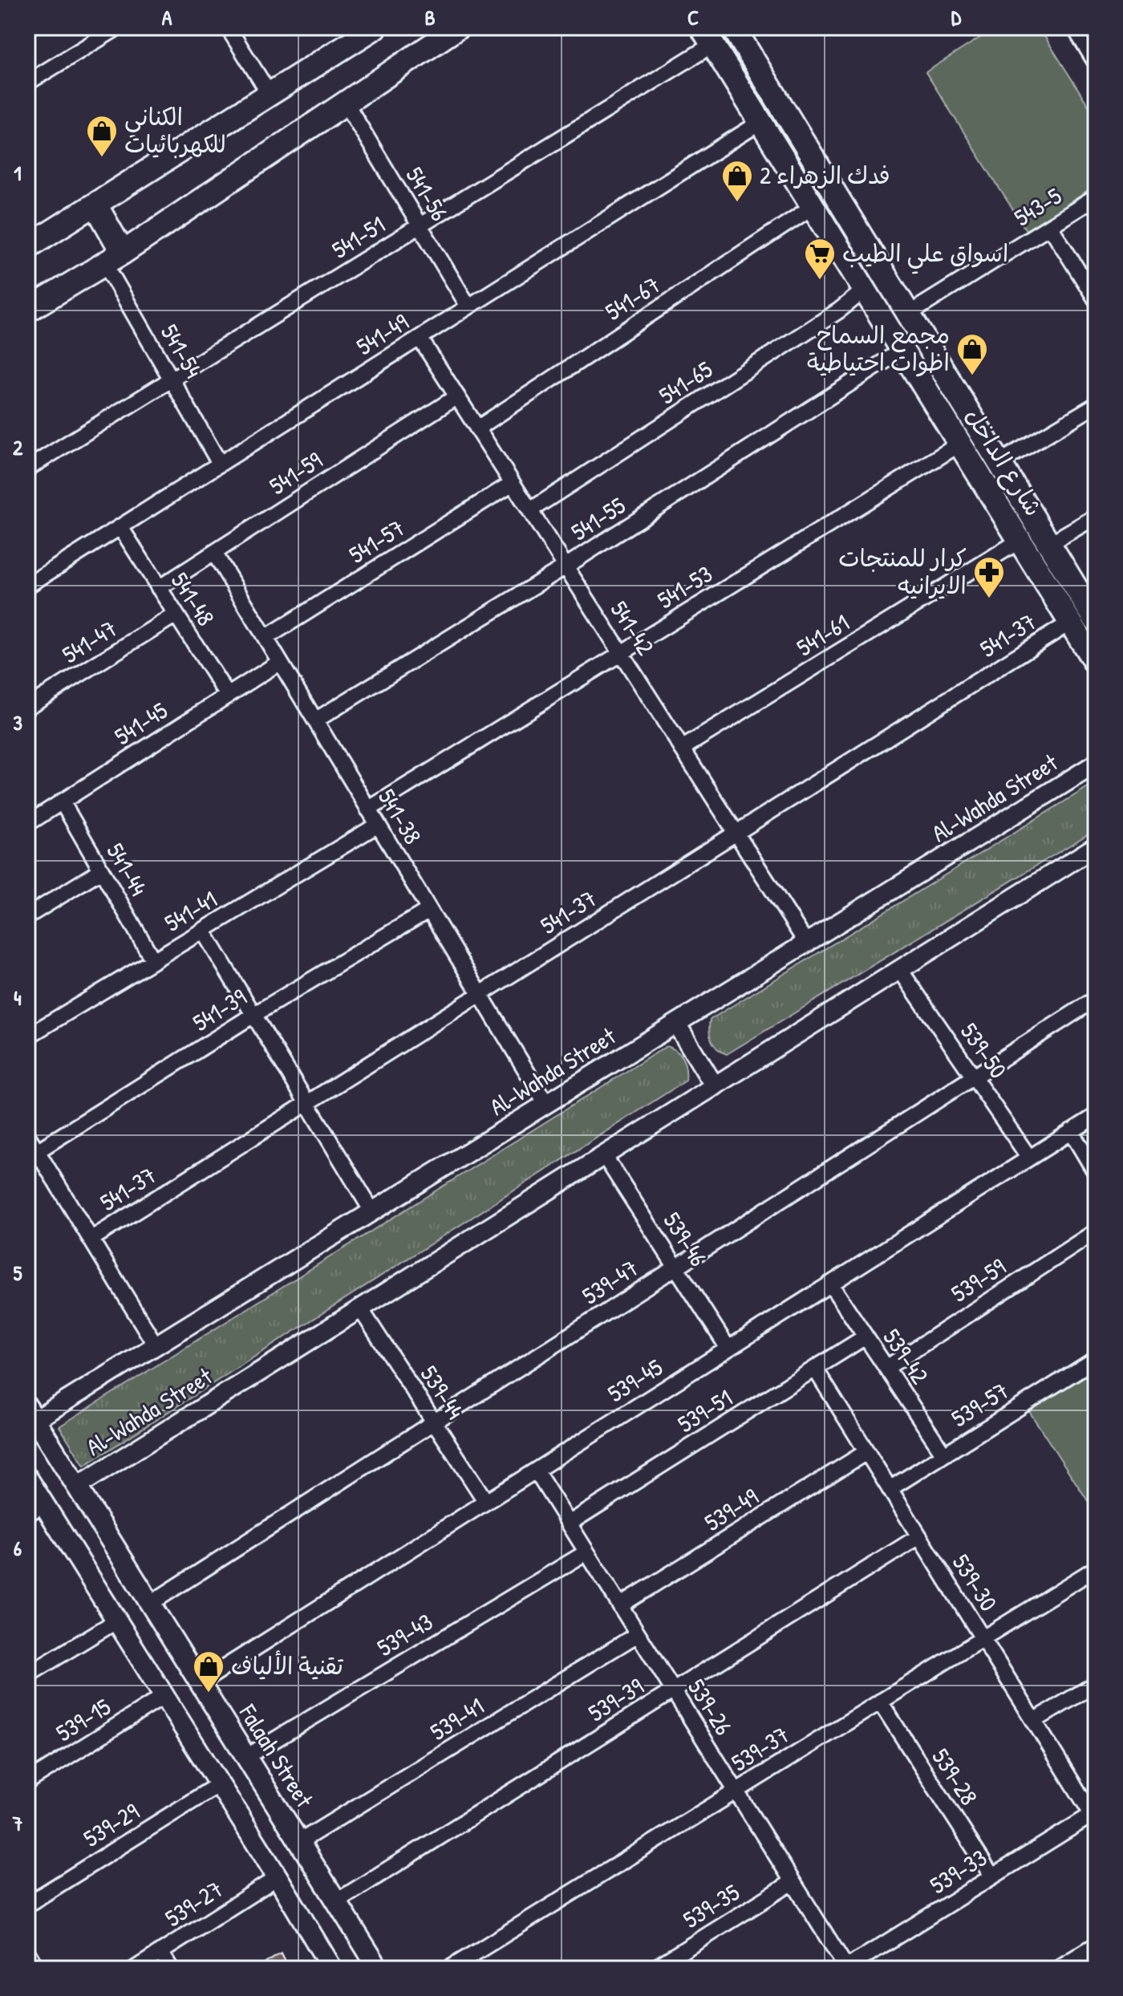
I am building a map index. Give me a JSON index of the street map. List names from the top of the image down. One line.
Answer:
{"streets":{"main road":["شارع الداخل","Falaah Street"],"street":["541-56","543-5","541-51","541-67","541-49","541-54","541-65","541-59","541-55","541-57","541-53","541-48","541-42","541-61","541-37","541-47","541-45","Al-Wahda Street","541-38","541-44","541-41","541-39","539-50","539-46","539-59","539-47","539-42","539-45","539-44","539-57","539-51","539-49","539-30","539-43","539-39","539-26","539-41","539-15","539-37","539-28","539-29","539-33","539-27","539-35"]},"crossings":[["541-56","541-51"],["541-56","541-49"],["543-5","شارع الداخل"],["541-51","541-54"],["541-51","شارع الداخل"],["541-67","شارع الداخل"],["541-67","541-42"],["541-49","541-54"],["541-49","شارع الداخل"],["541-49","541-48"],["541-49","541-42"],["541-65","شارع الداخل"],["541-65","541-42"],["شارع الداخل","541-55"],["شارع الداخل","541-53"],["شارع الداخل","541-61"],["شارع الداخل","541-37"],["541-59","541-48"],["541-59","541-42"],["541-59","541-38"],["541-55","541-42"],["541-55","541-38"],["541-57","541-42"],["541-57","541-38"],["541-53","541-42"],["541-53","541-38"],["541-48","541-47"],["541-48","541-45"],["541-42","541-61"],["541-42","541-37"],["541-42","Al-Wahda Street"],["541-37","541-38"],["541-45","541-38"],["541-45","541-44"],["Al-Wahda Street","541-38"],["Al-Wahda Street","539-50"],["Al-Wahda Street","539-46"],["Al-Wahda Street","539-44"],["Al-Wahda Street","Falaah Street"],["541-38","541-41"],["541-38","541-39"],["541-44","541-41"],["539-50","539-47"],["539-50","539-45"],["539-46","539-47"],["539-46","539-45"],["539-59","539-42"],["539-47","539-44"],["539-47","Falaah Street"],["539-42","539-45"],["539-42","539-57"],["539-42","539-51"],["539-45","539-44"],["539-45","539-26"],["539-45","Falaah Street"],["539-57","539-30"],["539-51","539-30"],["539-51","539-26"],["539-49","539-30"],["539-49","539-26"],["539-30","539-39"],["539-30","539-37"],["539-30","539-33"],["539-43","539-26"],["539-43","Falaah Street"],["539-39","539-26"],["539-39","Falaah Street"],["539-26","539-41"],["539-26","539-37"],["539-26","539-33"],["539-26","539-35"],["539-41","Falaah Street"],["539-37","539-28"],["539-28","539-33"]],"places":{"shop":["الكناني للكهربائيات","فدك الزهراء 2","مجمع السماح اظوات احتياطية","تقنية الألياف"],"supermarket":["اسواق علي الطيب"],"pharmacy":["كرار للمنتجات الايرانيه"]},"grid":{"columns":["A","B","C","D"],"rows":["1","2","3","4","5","6","7"]}}
